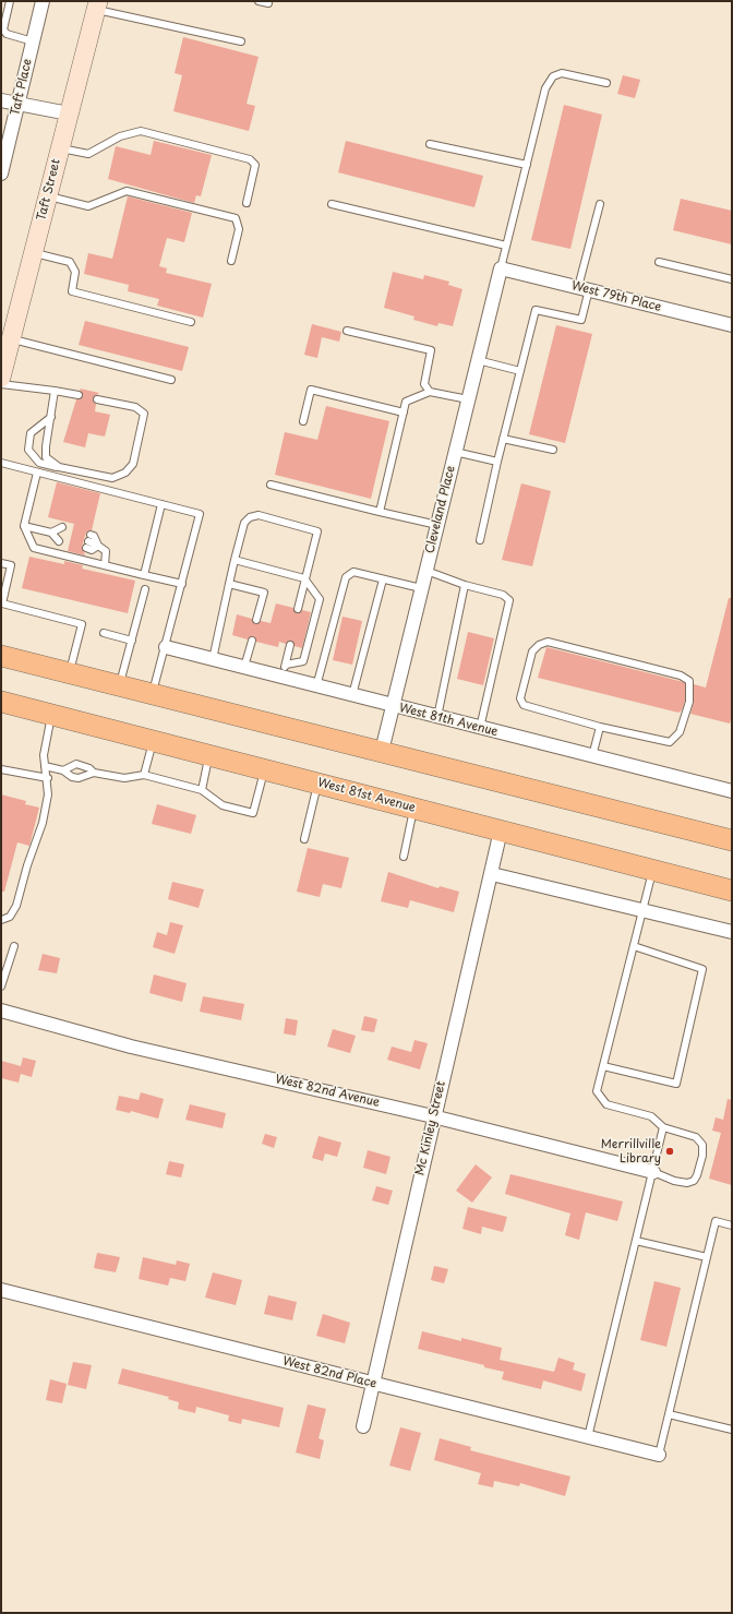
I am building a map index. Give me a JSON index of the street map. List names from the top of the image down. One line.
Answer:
{"streets":{"main road":["Taft Street","West 81st Avenue"],"street":["Taft Place","West 79th Place","Cleveland Place","West 81th Avenue","West 82nd Avenue","Mc Kinley Street","West 82nd Place"]},"crossings":[["West 79th Place","Cleveland Place"],["Cleveland Place","West 81th Avenue"],["West 81st Avenue","Mc Kinley Street"],["West 82nd Avenue","Mc Kinley Street"],["Mc Kinley Street","West 82nd Place"]],"places":["Merrillville Library"]}
